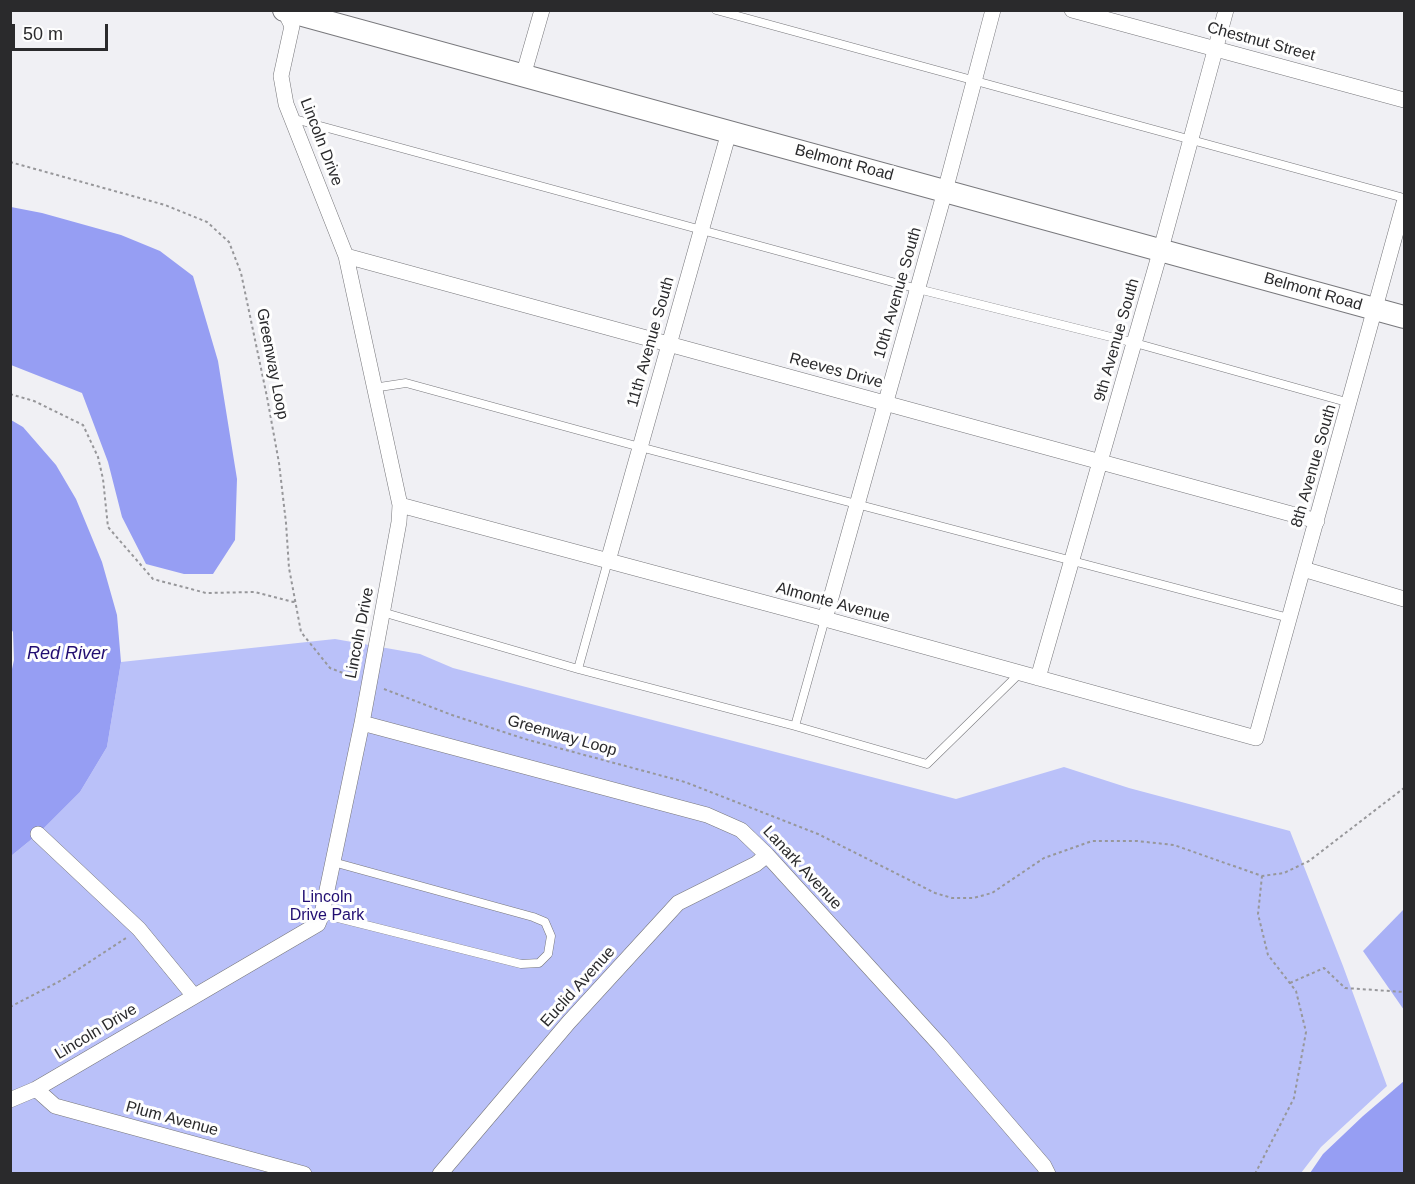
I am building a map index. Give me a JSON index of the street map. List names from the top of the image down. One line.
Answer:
{"streets":{"street":["Chestnut Street","Lincoln Drive","Belmont Road","10th Avenue South","9th Avenue South","11th Avenue South","Reeves Drive","8th Avenue South","Almonte Avenue","Lanark Avenue","Euclid Avenue","Plum Avenue"],"path":["Greenway Loop"]},"crossings":[["Chestnut Street","9th Avenue South"],["Lincoln Drive","Belmont Road"],["Lincoln Drive","Greenway Loop"],["Lincoln Drive","Reeves Drive"],["Lincoln Drive","Almonte Avenue"],["Lincoln Drive","Lanark Avenue"],["Lincoln Drive","Plum Avenue"],["Belmont Road","10th Avenue South"],["Belmont Road","9th Avenue South"],["Belmont Road","11th Avenue South"],["Belmont Road","8th Avenue South"],["10th Avenue South","Reeves Drive"],["10th Avenue South","Almonte Avenue"],["9th Avenue South","Reeves Drive"],["9th Avenue South","Almonte Avenue"],["11th Avenue South","Reeves Drive"],["11th Avenue South","Almonte Avenue"],["Reeves Drive","8th Avenue South"],["8th Avenue South","Almonte Avenue"],["Lanark Avenue","Euclid Avenue"]],"water":["Red River"],"parks":["Lincoln Drive Park"],"scale_bar":"50 m"}
